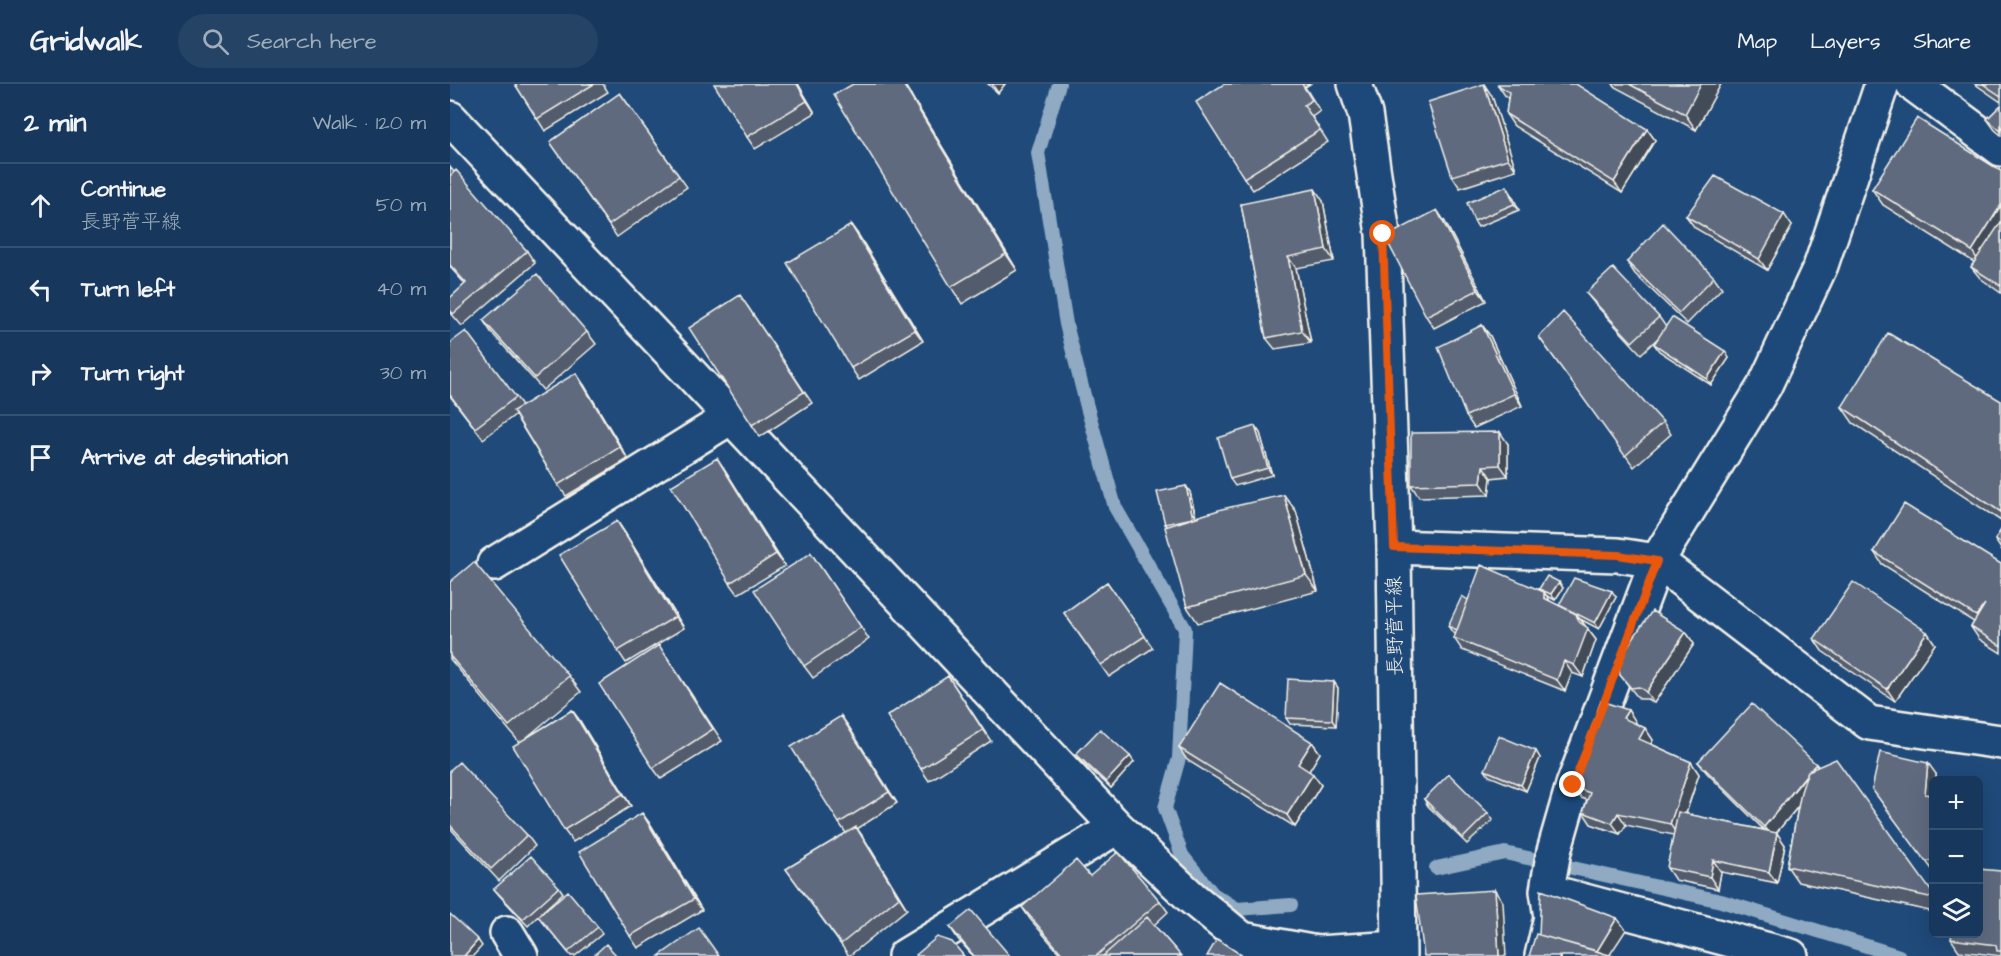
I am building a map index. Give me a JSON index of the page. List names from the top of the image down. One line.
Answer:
{"streets":{"street":["長野菅平線"]},"page":{"header":"Gridwalk","search":"Search here","nav":["Map","Layers","Share"],"heading":["2 min","Walk · 120 m"],"list":[["Continue","長野菅平線","50 m"],["Turn left","40 m"],["Turn right","30 m"],"Arrive at destination"],"map_buttons":["+","−"]}}
